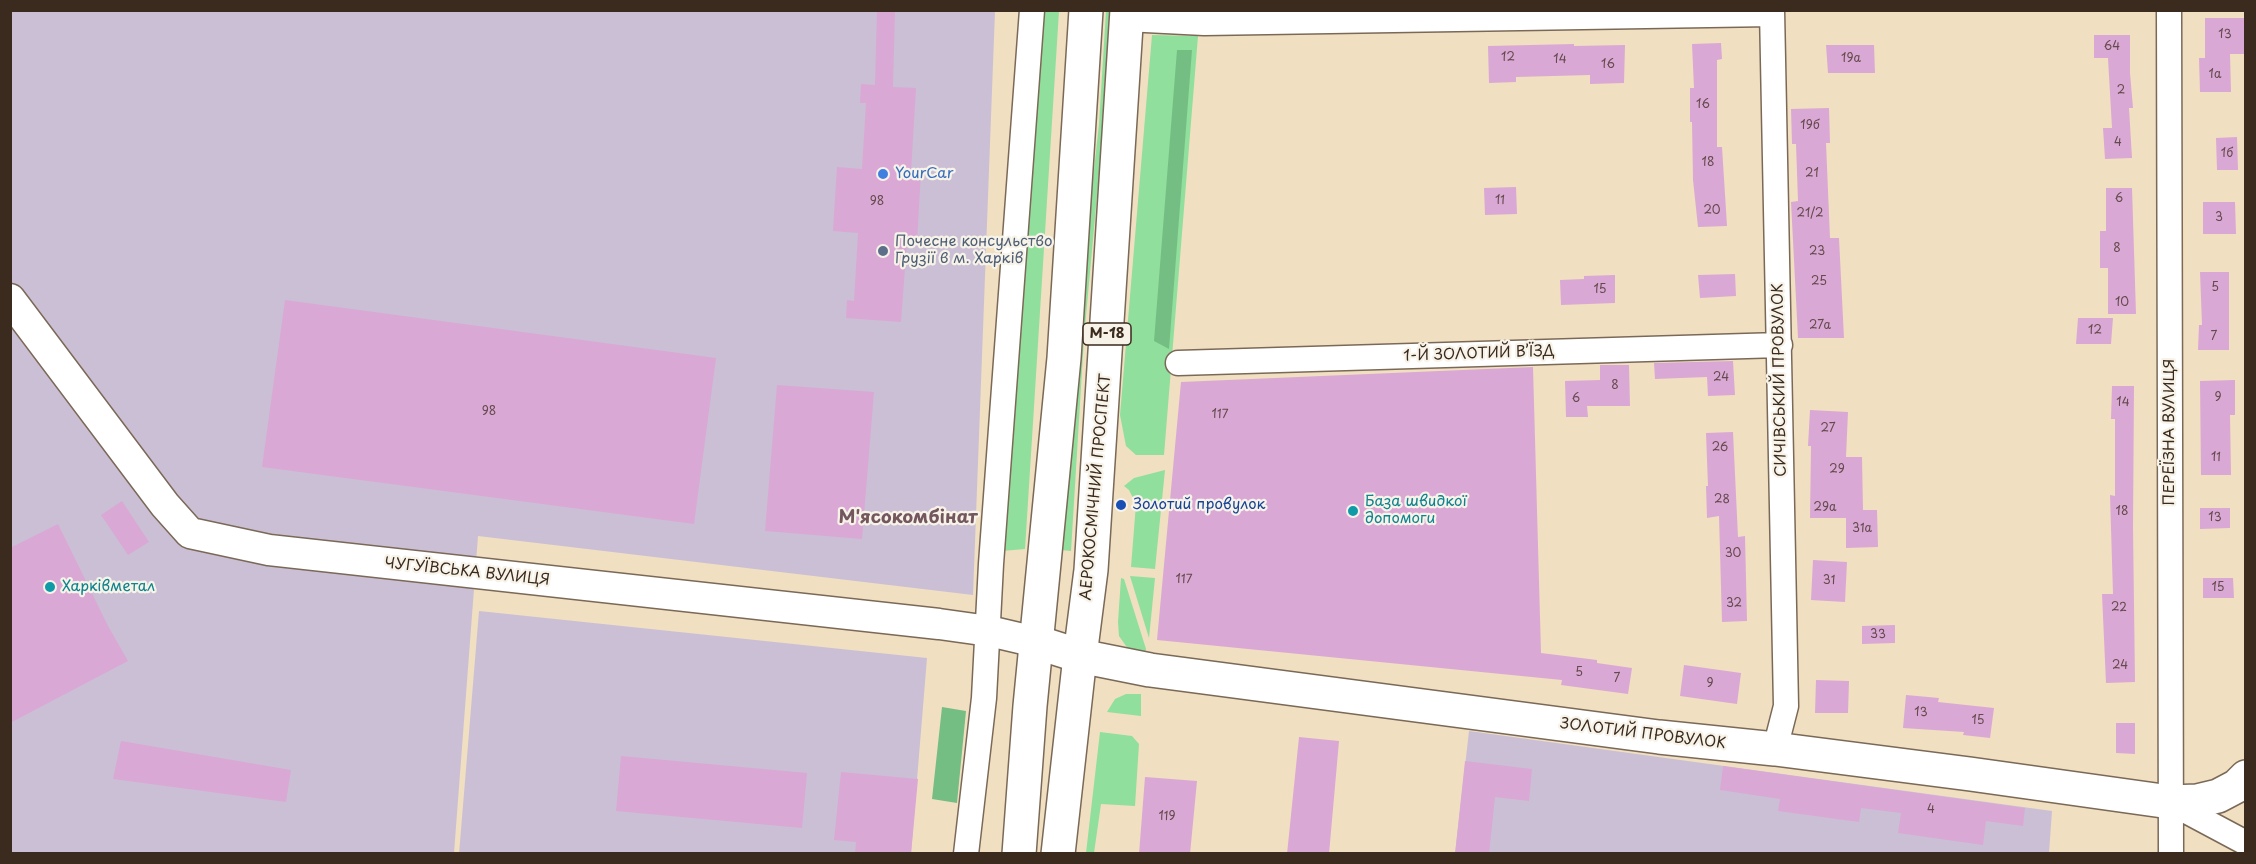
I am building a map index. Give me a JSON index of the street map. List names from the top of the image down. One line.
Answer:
{"streets":{"main road":["М-18","АЕРОКОСМІЧНИЙ ПРОСПЕКТ","ЗОЛОТИЙ ПРОВУЛОК"],"street":["1-Й ЗОЛОТИЙ В’ЇЗД","СИЧІВСЬКИЙ ПРОВУЛОК","ПЕРЕЇЗНА ВУЛИЦЯ","ЧУГУЇВСЬКА ВУЛИЦЯ"]},"crossings":[["М-18","ЧУГУЇВСЬКА ВУЛИЦЯ"],["М-18","ЗОЛОТИЙ ПРОВУЛОК"],["1-Й ЗОЛОТИЙ В’ЇЗД","СИЧІВСЬКИЙ ПРОВУЛОК"],["СИЧІВСЬКИЙ ПРОВУЛОК","ЗОЛОТИЙ ПРОВУЛОК"],["ПЕРЕЇЗНА ВУЛИЦЯ","ЗОЛОТИЙ ПРОВУЛОК"],["АЕРОКОСМІЧНИЙ ПРОСПЕКТ","ЗОЛОТИЙ ПРОВУЛОК"],["ЧУГУЇВСЬКА ВУЛИЦЯ","ЗОЛОТИЙ ПРОВУЛОК"]],"districts":["М'ясокомбінат"],"places":["YourCar","Почесне консульство Грузії в м. Харків","Золотий провулок","База швидкої допомоги","Харківметал"],"house_numbers":["13","64","12","19а","14","16","1а","2","16","19б","4","1б","18","21","6","11","98","20","21/2","3","8","23","25","5","15","10","27а","12","7","24","8","9","6","14","98","117","27","26","11","29","28","29а","18","13","31а","30","117","31","15","32","22","33","24","5","7","9","13","15","4","119"]}
